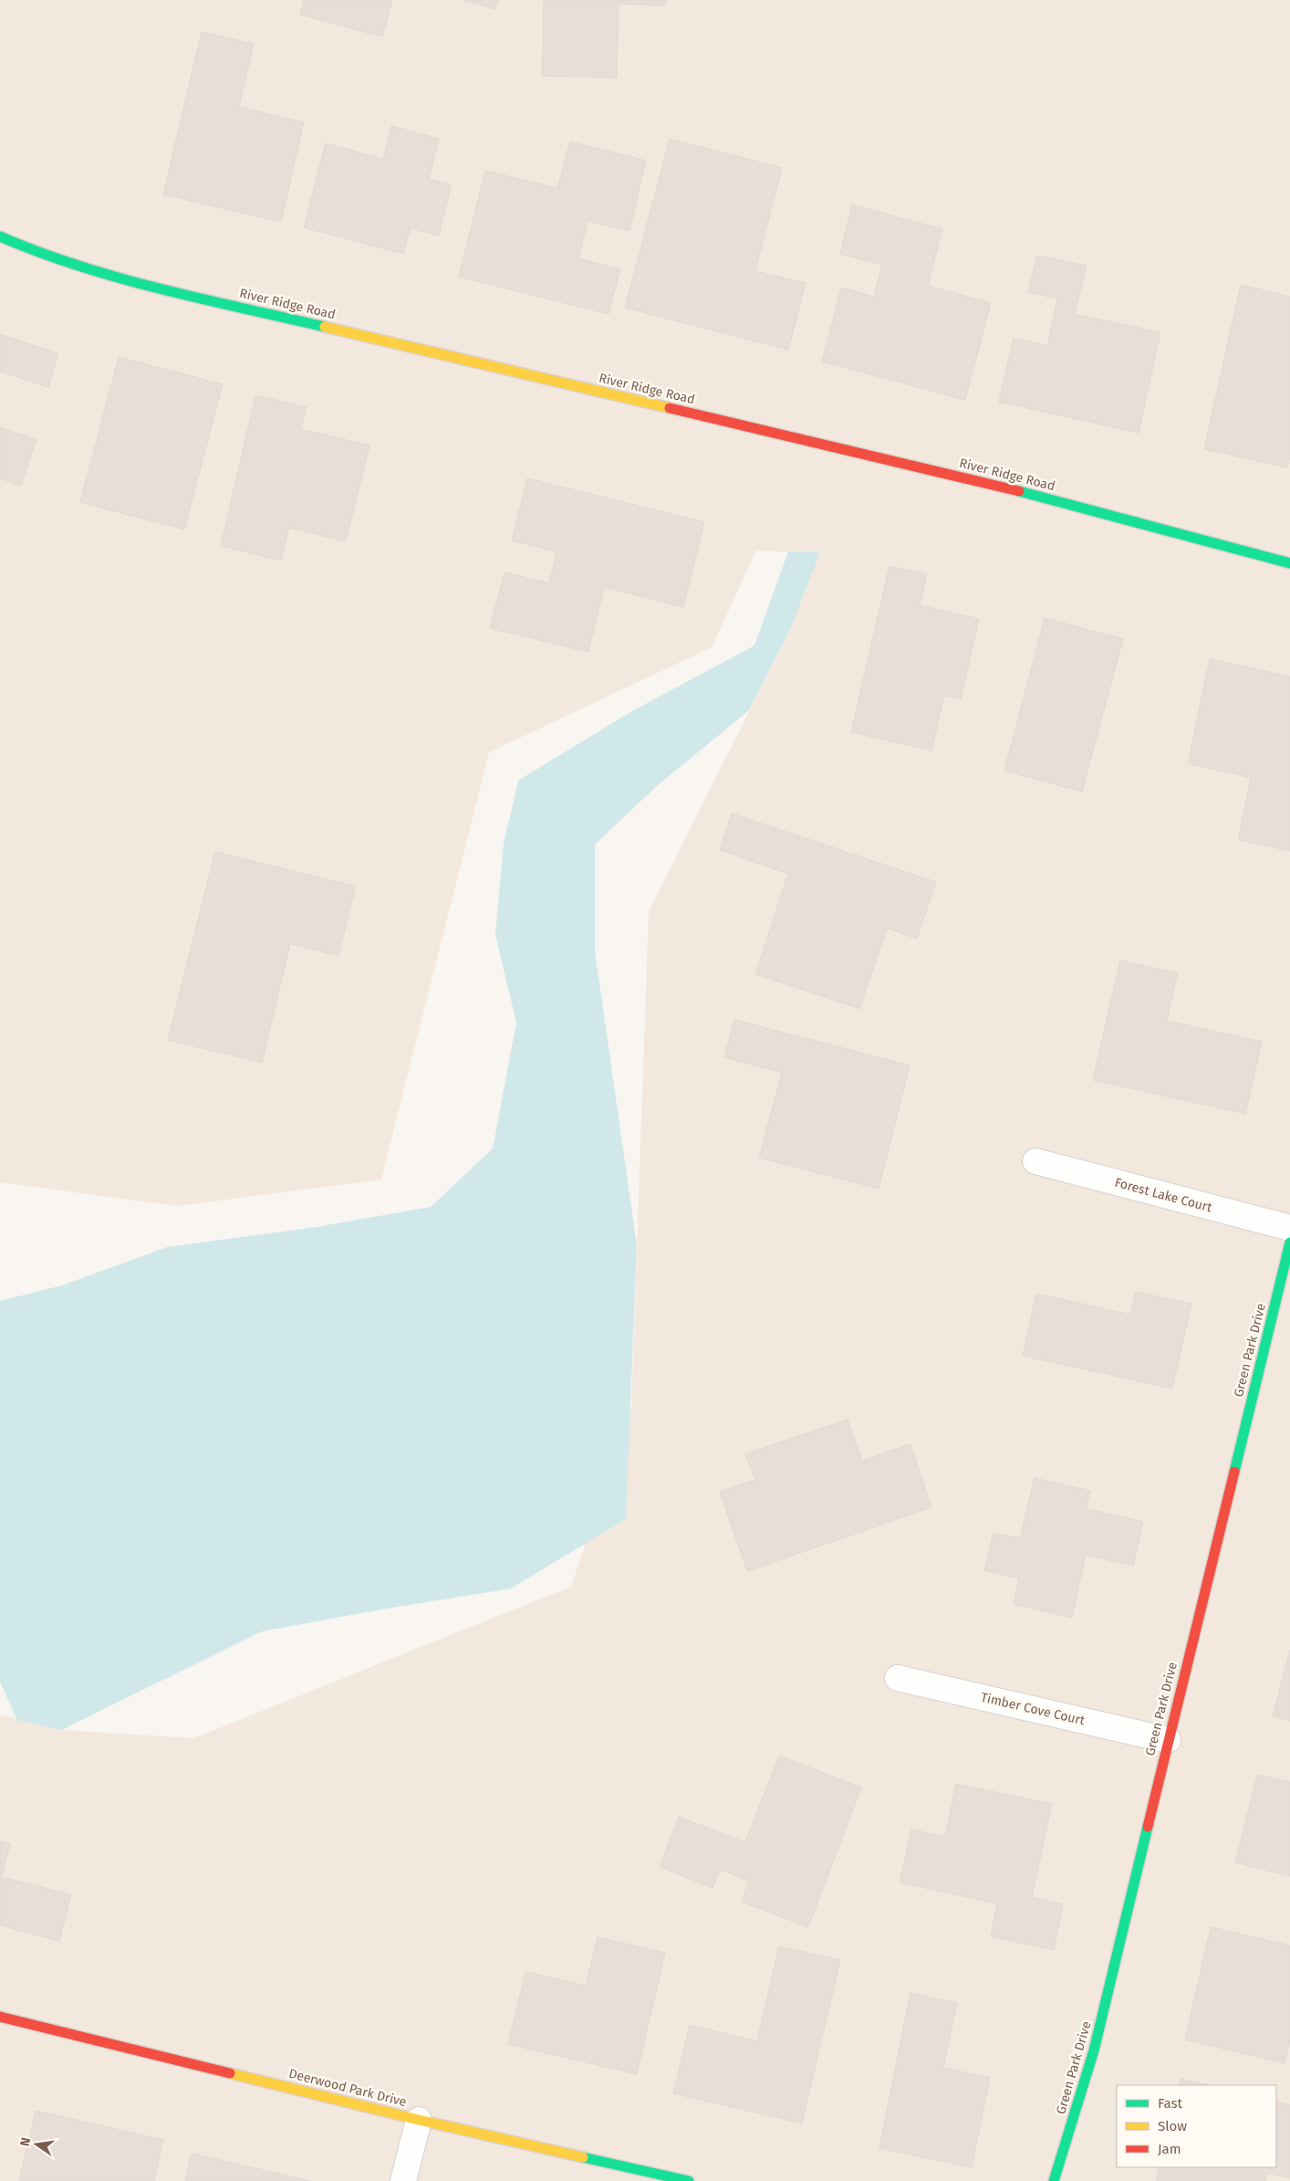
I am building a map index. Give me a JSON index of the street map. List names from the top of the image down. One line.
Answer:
{"streets":{"street":["River Ridge Road","Forest Lake Court","Green Park Drive","Timber Cove Court","Deerwood Park Drive"]},"crossings":[["Green Park Drive","Timber Cove Court"]],"legend":["Fast","Slow","Jam"],"north":"left"}
